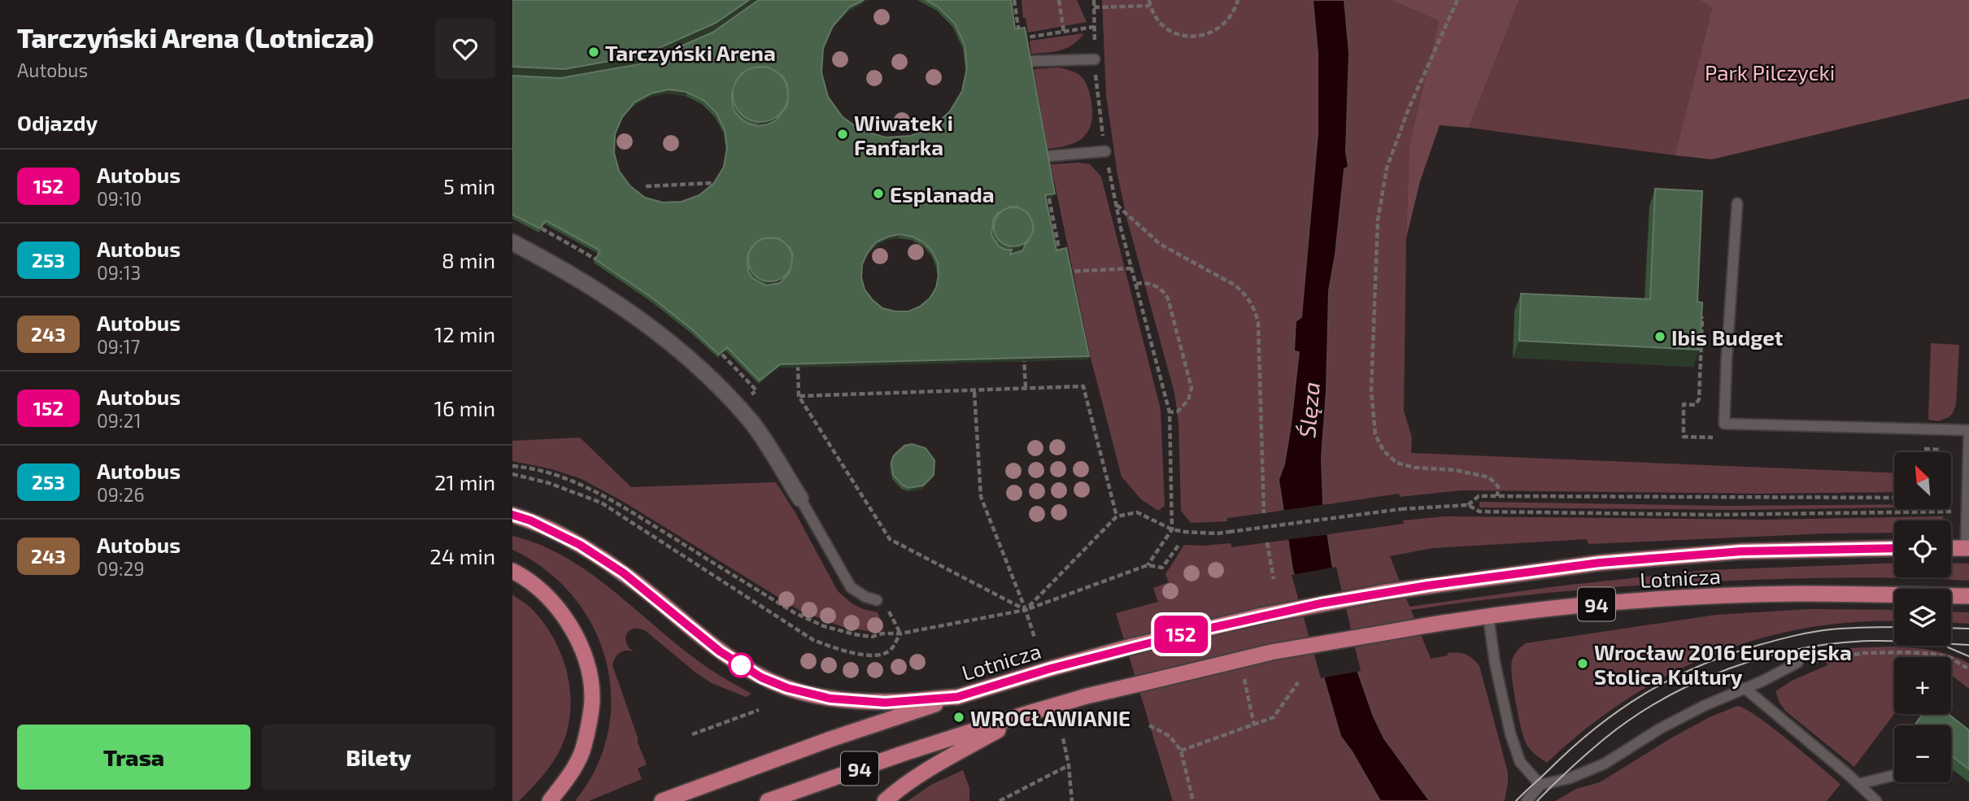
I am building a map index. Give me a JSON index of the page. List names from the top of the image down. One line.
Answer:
{"streets":{"main road":["Lotnicza","94"]},"crossings":[["Lotnicza","94"]],"water":["Ślęza"],"parks":["Park Pilczycki"],"places":["Tarczyński Arena","Wiwatek i Fanfarka","Esplanada","Ibis Budget","Wrocław 2016 Europejska Stolica Kultury","WROCŁAWIANIE"],"lines":["bus line 152"],"north":"top left","page":{"heading":[["Tarczyński Arena (Lotnicza)","Autobus"],"Odjazdy"],"on_map":"152","list":[{"mark":"152","name":"Autobus","note":"09:10","value":"5 min"},{"mark":"253","name":"Autobus","note":"09:13","value":"8 min"},{"mark":"243","name":"Autobus","note":"09:17","value":"12 min"},{"mark":"152","name":"Autobus","note":"09:21","value":"16 min"},{"mark":"253","name":"Autobus","note":"09:26","value":"21 min"},{"mark":"243","name":"Autobus","note":"09:29","value":"24 min"}],"map_buttons":["+","−"],"buttons":["Trasa","Bilety"]}}
